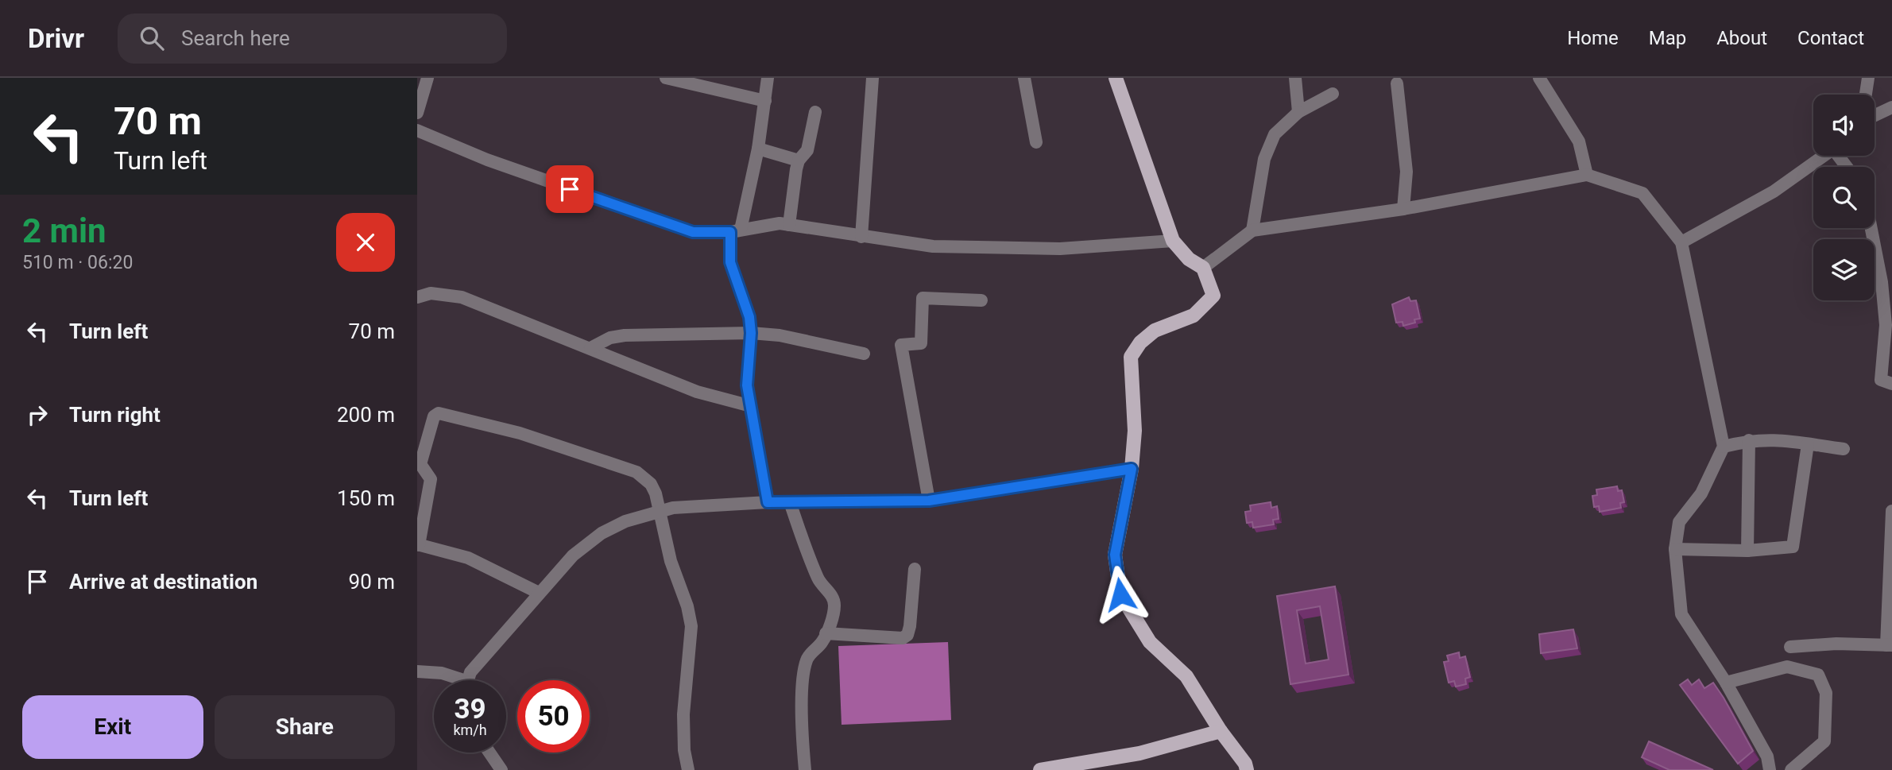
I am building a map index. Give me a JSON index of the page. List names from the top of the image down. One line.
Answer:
{"page":{"header":"Drivr","search":"Search here","nav":["Home","Map","About","Contact"],"turn":["70 m","Turn left"],"heading":["2 min","510 m · 06:20"],"list":[{"name":"Turn left","value":"70 m"},{"name":"Turn right","value":"200 m"},{"name":"Turn left","value":"150 m"},{"name":"Arrive at destination","value":"90 m"}],"speed":"39 km/h","limit":"50","buttons":["Exit","Share"]}}
